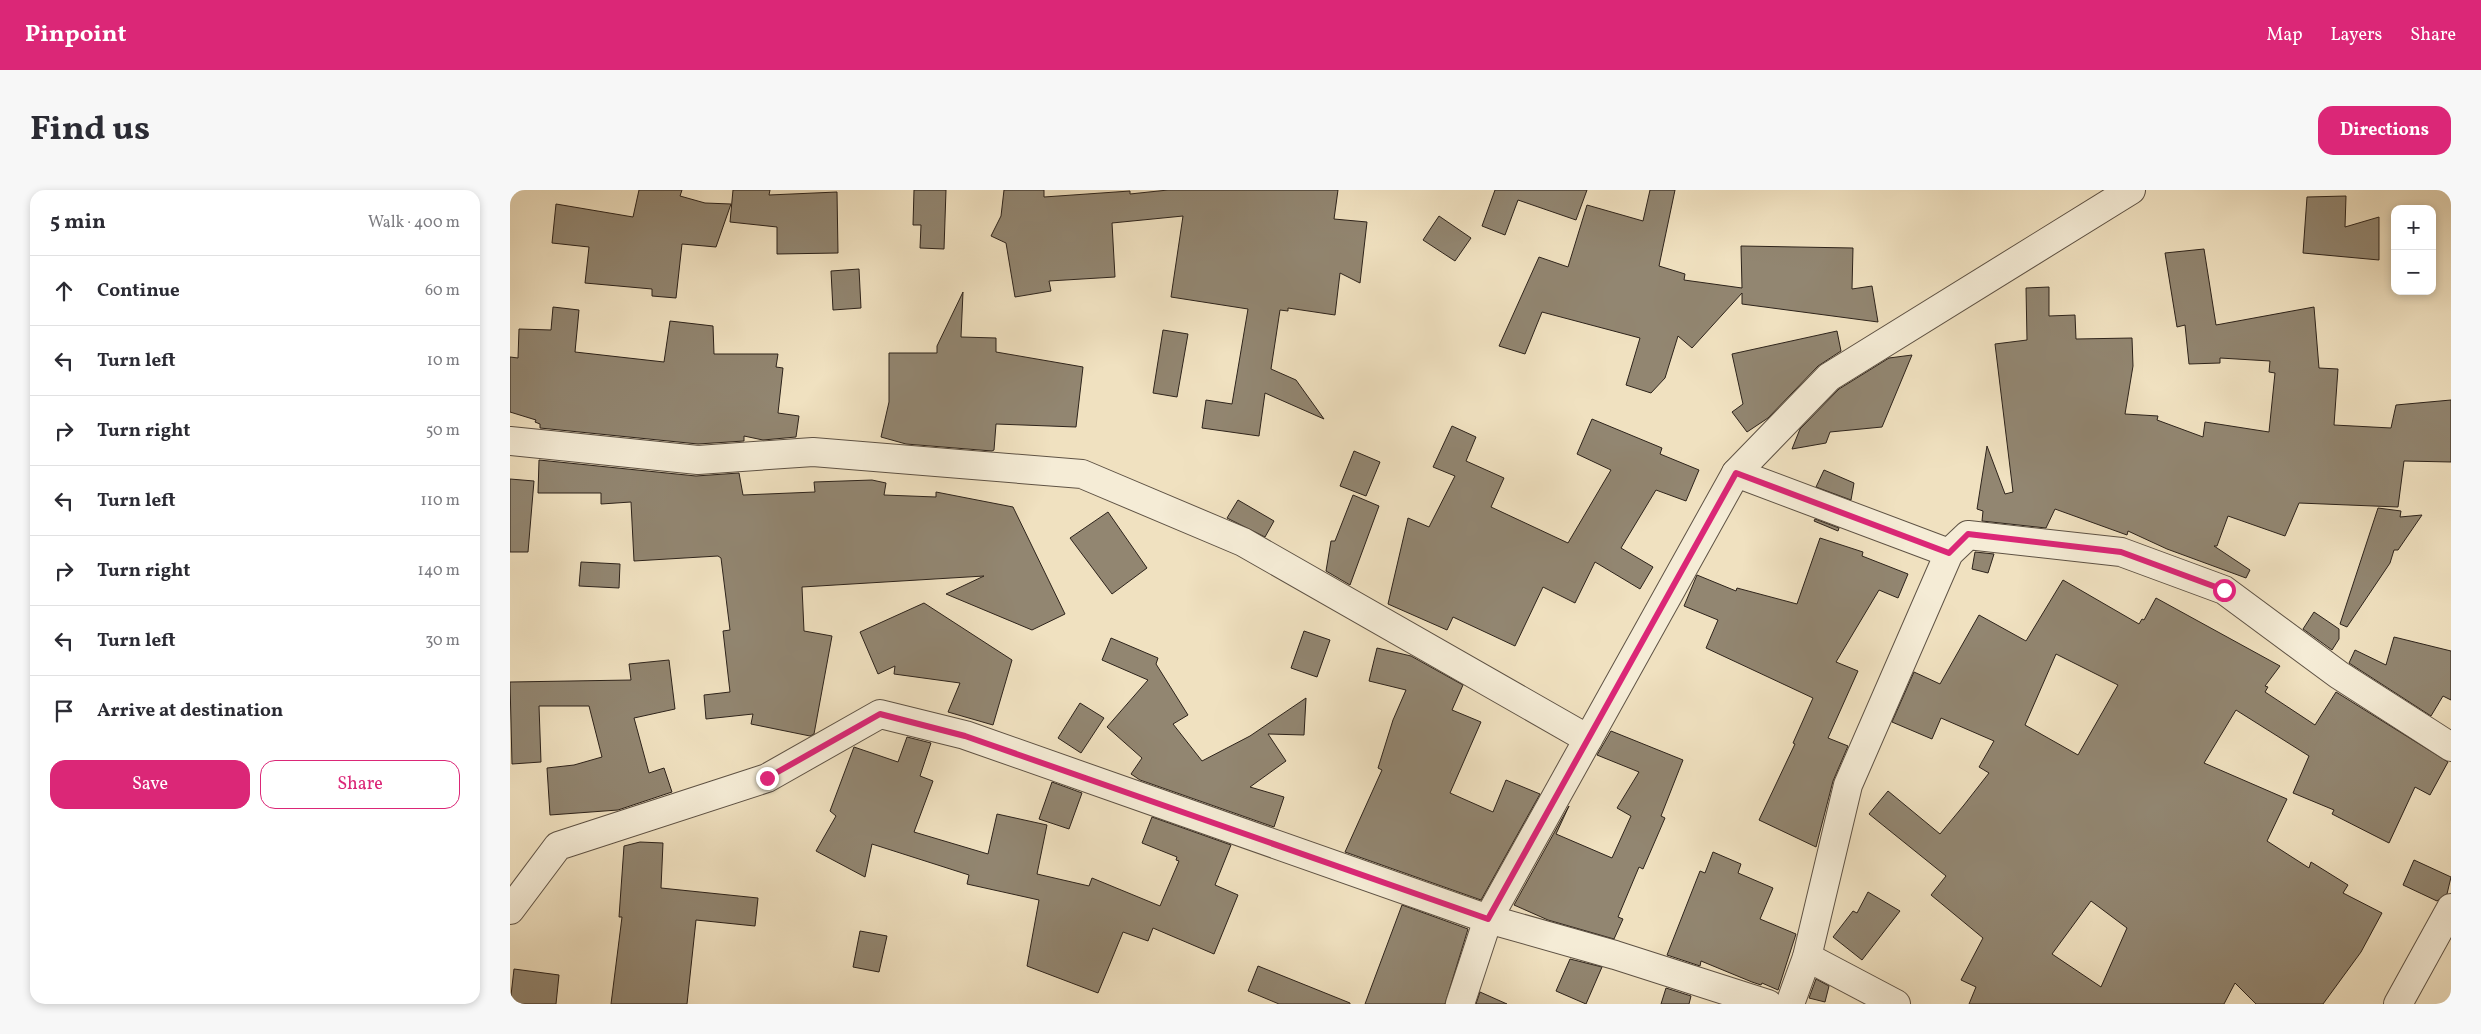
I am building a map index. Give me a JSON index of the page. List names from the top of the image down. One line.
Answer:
{"page":{"header":"Pinpoint","nav":["Map","Layers","Share"],"title":"Find us","buttons":["Directions",["Save","Share"]],"heading":["5 min","Walk · 400 m"],"map_buttons":["+","−"],"list":[["Continue","60 m"],["Turn left","10 m"],["Turn right","50 m"],["Turn left","110 m"],["Turn right","140 m"],["Turn left","30 m"],"Arrive at destination"]}}
